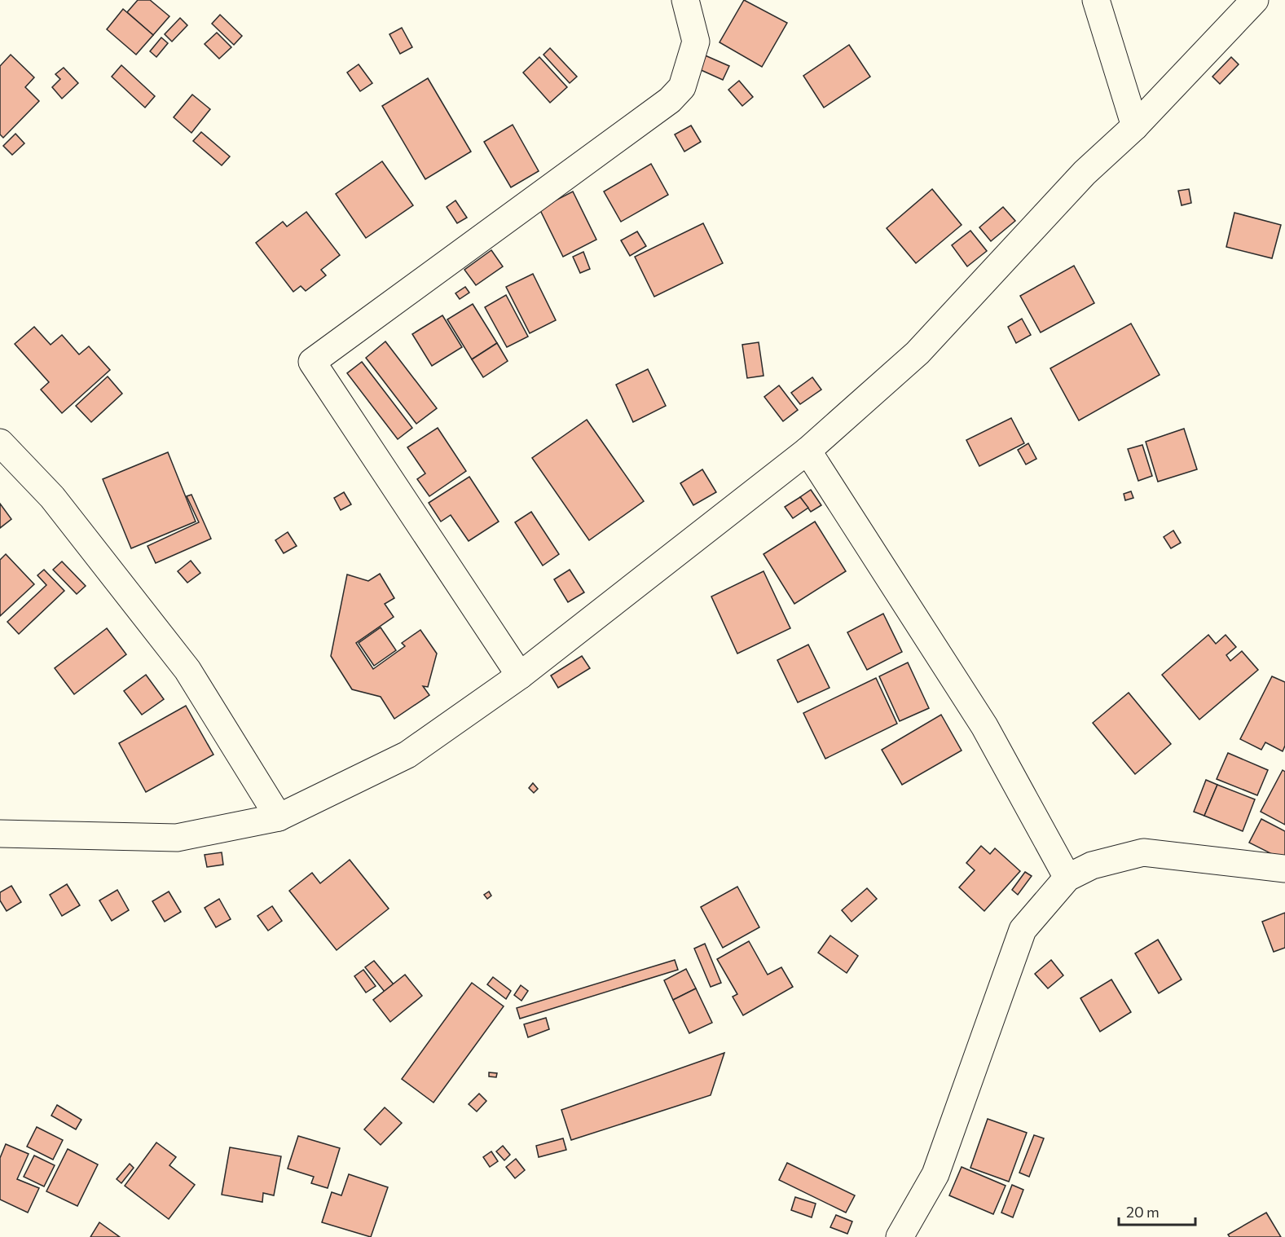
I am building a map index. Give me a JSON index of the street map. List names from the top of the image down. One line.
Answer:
{"scale_bar":"20 m"}
